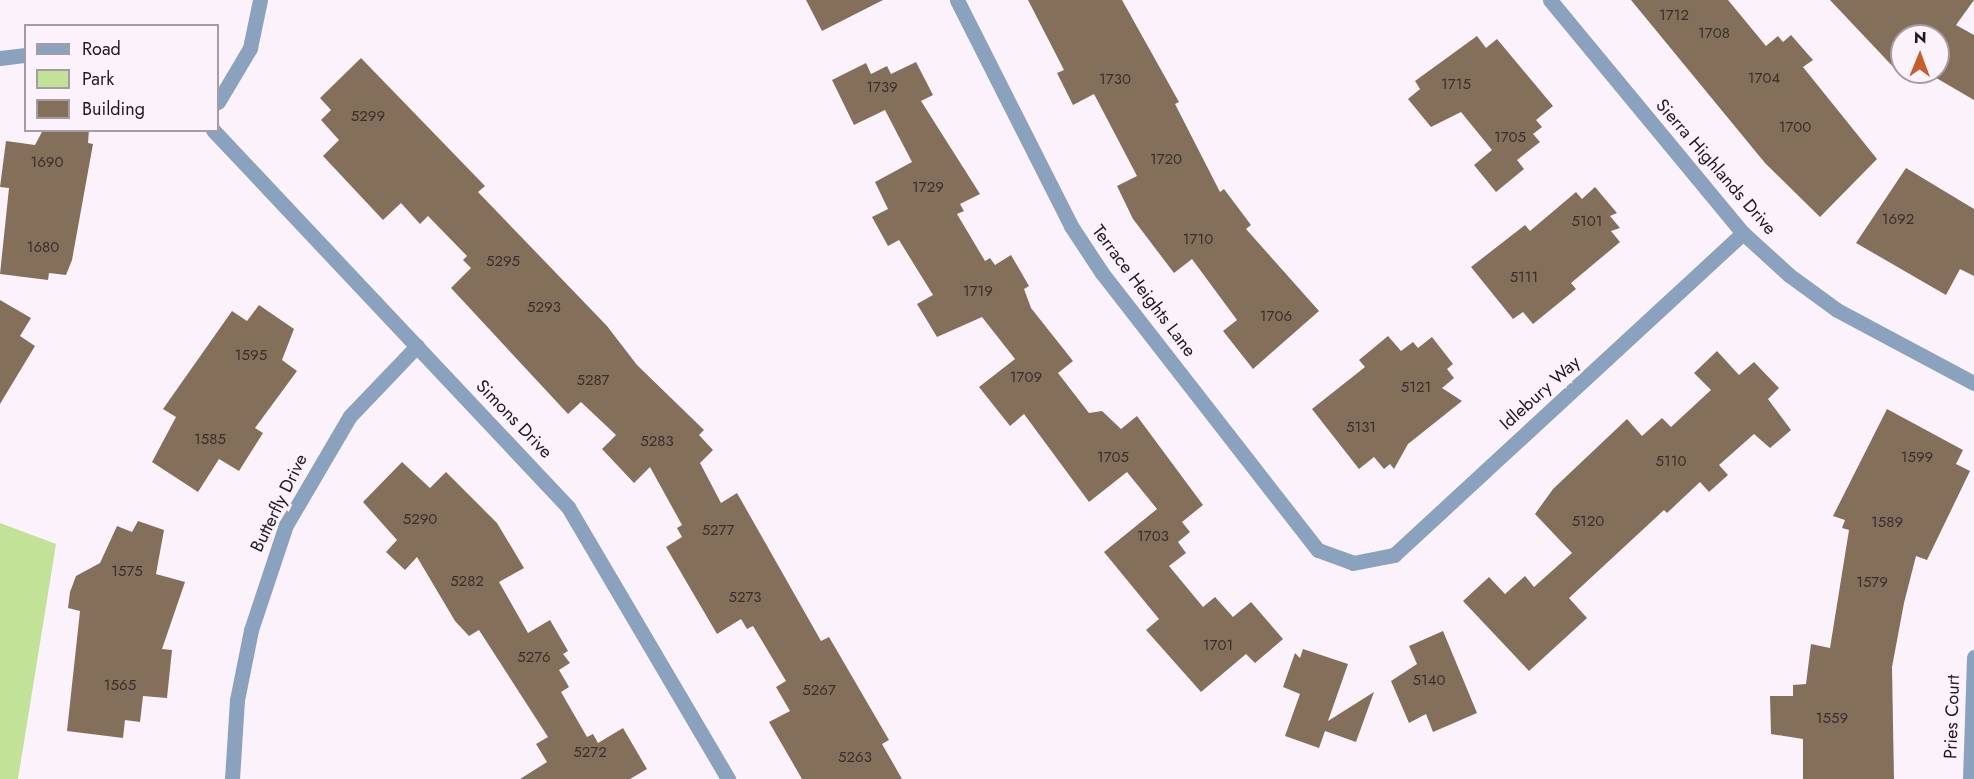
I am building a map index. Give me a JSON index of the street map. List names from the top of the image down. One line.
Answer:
{"streets":{"street":["Sierra Highlands Drive","Terrace Heights Lane","Idlebury Way","Simons Drive","Butterfly Drive","Pries Court"]},"crossings":[["Sierra Highlands Drive","Idlebury Way"],["Terrace Heights Lane","Idlebury Way"],["Simons Drive","Butterfly Drive"]],"house_numbers":["1712","1708","1704","1730","1715","1739","5299","1700","1705","1720","1690","1729","1692","5101","1710","1680","5295","5111","1719","5293","1706","1595","1709","5287","5121","5131","1585","5283","1705","1599","5110","5290","5120","1589","5277","1703","1575","5282","1579","5273","1701","5276","5140","1565","5267","1559","5272","5263"],"legend":["Road","Park","Building"],"north":"top"}
